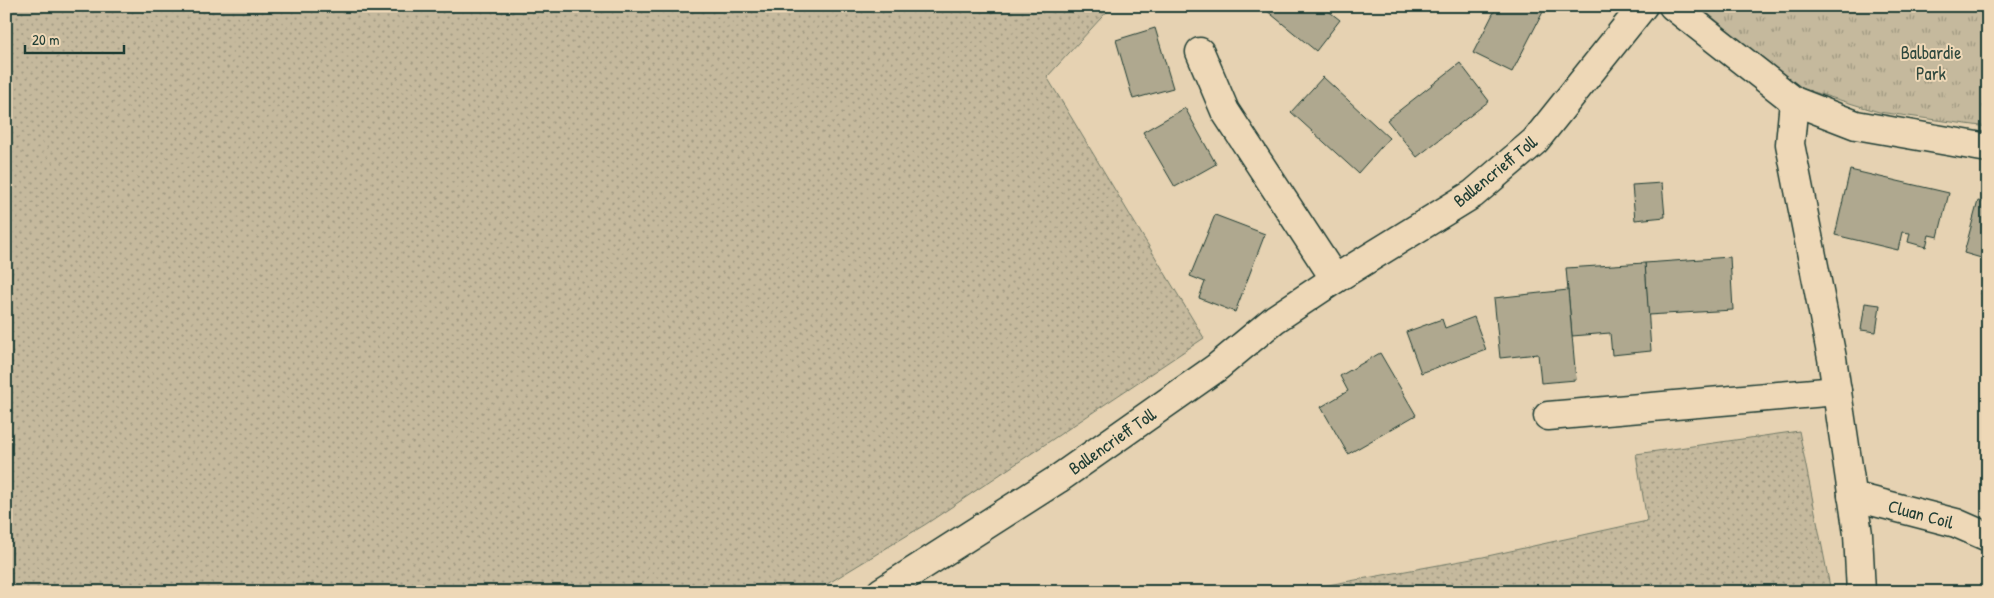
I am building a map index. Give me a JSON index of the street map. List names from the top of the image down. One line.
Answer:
{"streets":{"street":["Ballencrieff Toll","Cluan Coil"]},"parks":["Balbardie Park"],"scale_bar":"20 m"}
